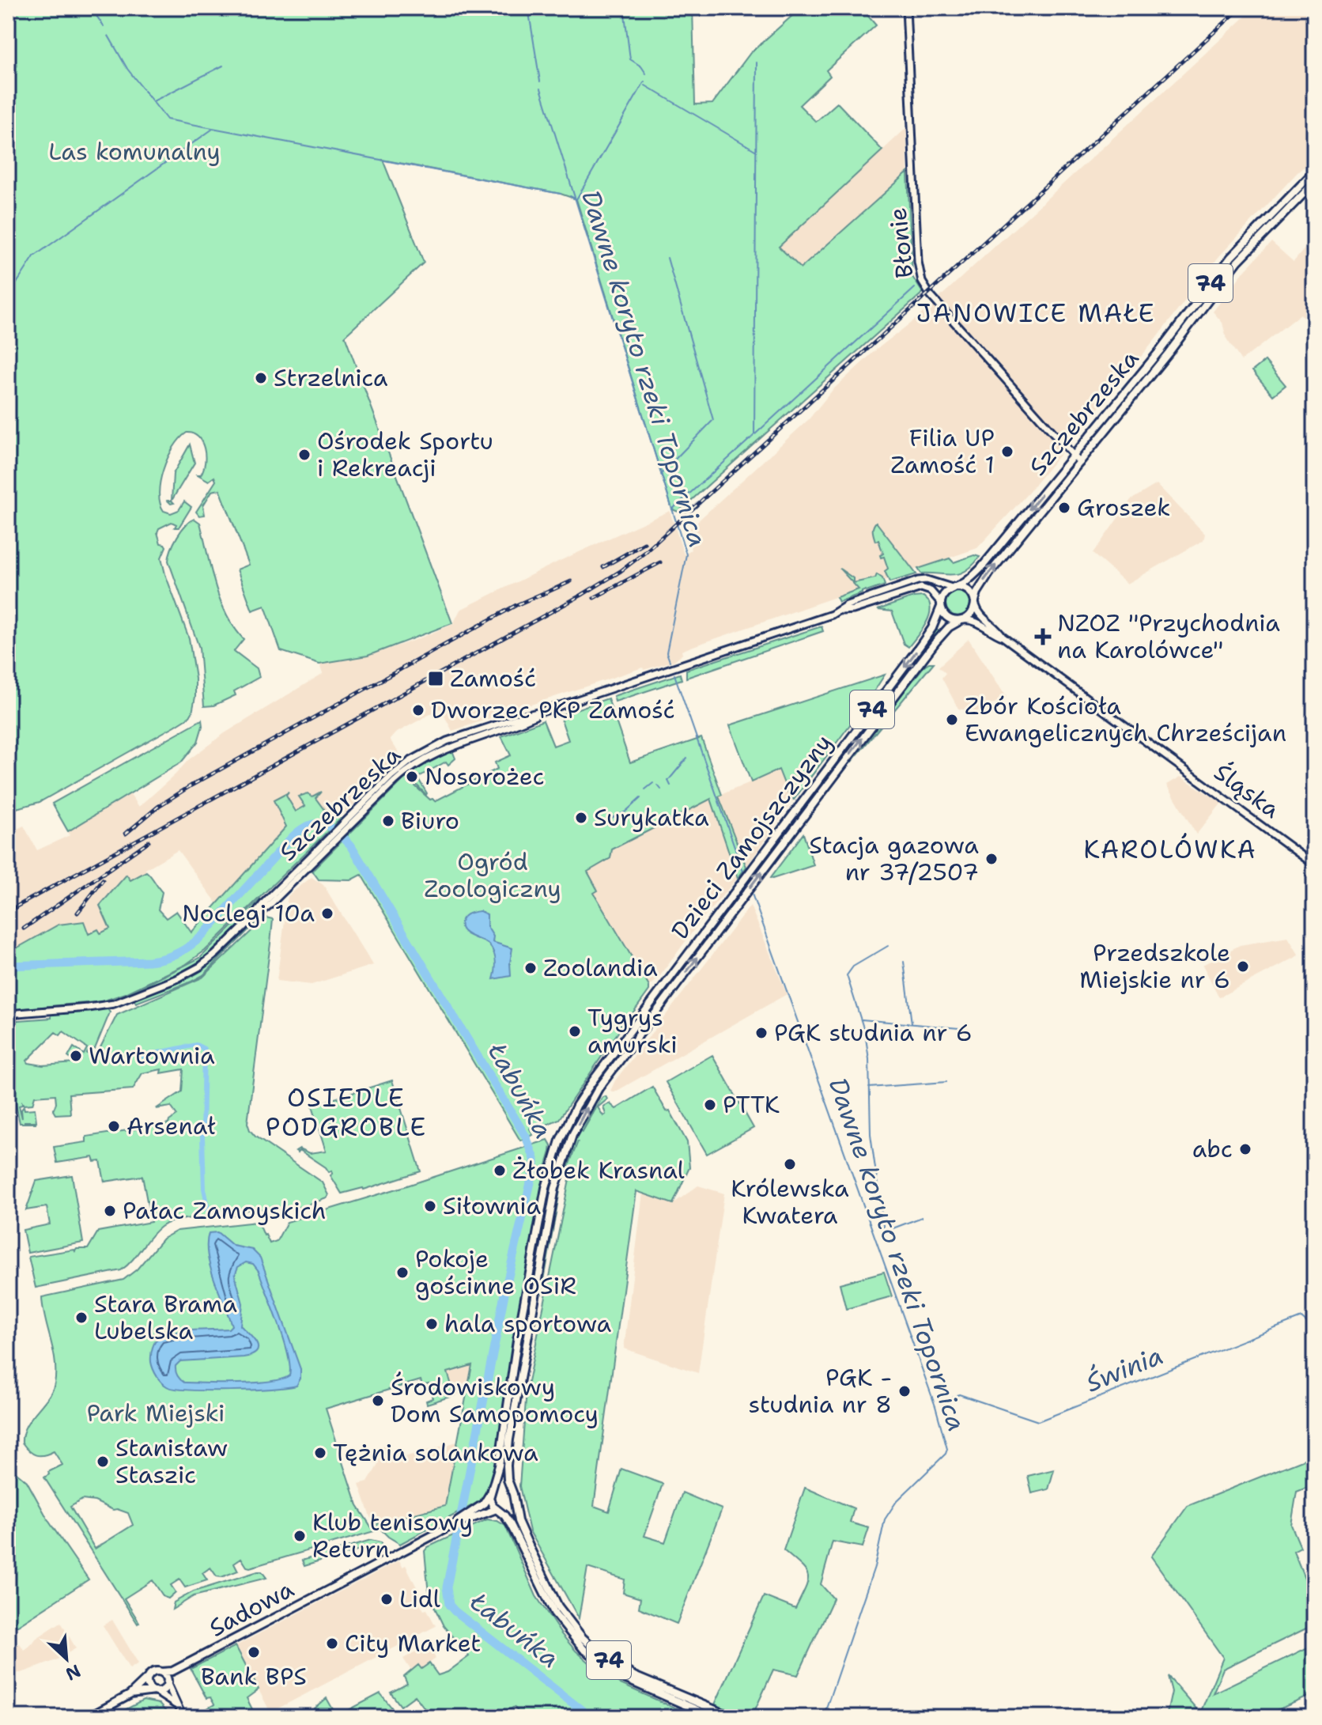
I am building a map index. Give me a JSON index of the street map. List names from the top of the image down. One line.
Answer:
{"streets":{"main road":["74","Szczebrzeska","Dzieci Zamojszczyzny","Sadowa"],"street":["Błonie","Śląska"]},"crossings":[["Błonie","Szczebrzeska"],["74","Szczebrzeska"],["74","Śląska"],["74","Dzieci Zamojszczyzny"],["74","Sadowa"],["Szczebrzeska","Śląska"],["Szczebrzeska","Dzieci Zamojszczyzny"],["Śląska","Dzieci Zamojszczyzny"],["Dzieci Zamojszczyzny","Sadowa"]],"districts":["JANOWICE MAŁE","KAROLÓWKA","OSIEDLE PODGROBLE"],"water":["Dawne koryto rzeki Topornica","Łabuńka","Świnia"],"parks":["Las komunalny","Ogród Zoologiczny","Park Miejski"],"places":{"other":["Strzelnica","Filia UP Zamość 1","Ośrodek Sportu i Rekreacji","Groszek","Dworzec PKP Zamość","Zbór Kościoła Ewangelicznych Chrześcijan","Nosorożec","Surykatka","Biuro","Stacja gazowa nr 37/2507","Noclegi 10a","Przedszkole Miejskie nr 6","Zoolandia","Tygrys amurski","PGK studnia nr 6","Wartownia","PTTK","Arsenał","abc","Królewska Kwatera","Żłobek Krasnal","Siłownia","Pałac Zamoyskich","Pokoje gościnne OSiR","Stara Brama Lubelska","hala sportowa","PGK - studnia nr 8","Środowiskowy Dom Samopomocy","Tężnia solankowa","Stanisław Staszic","Klub tenisowy Return","Lidl","City Market","Bank BPS"],"health":["NZOZ \"Przychodnia na Karolówce\""],"transit":["Zamość"]},"north":"bottom right"}
